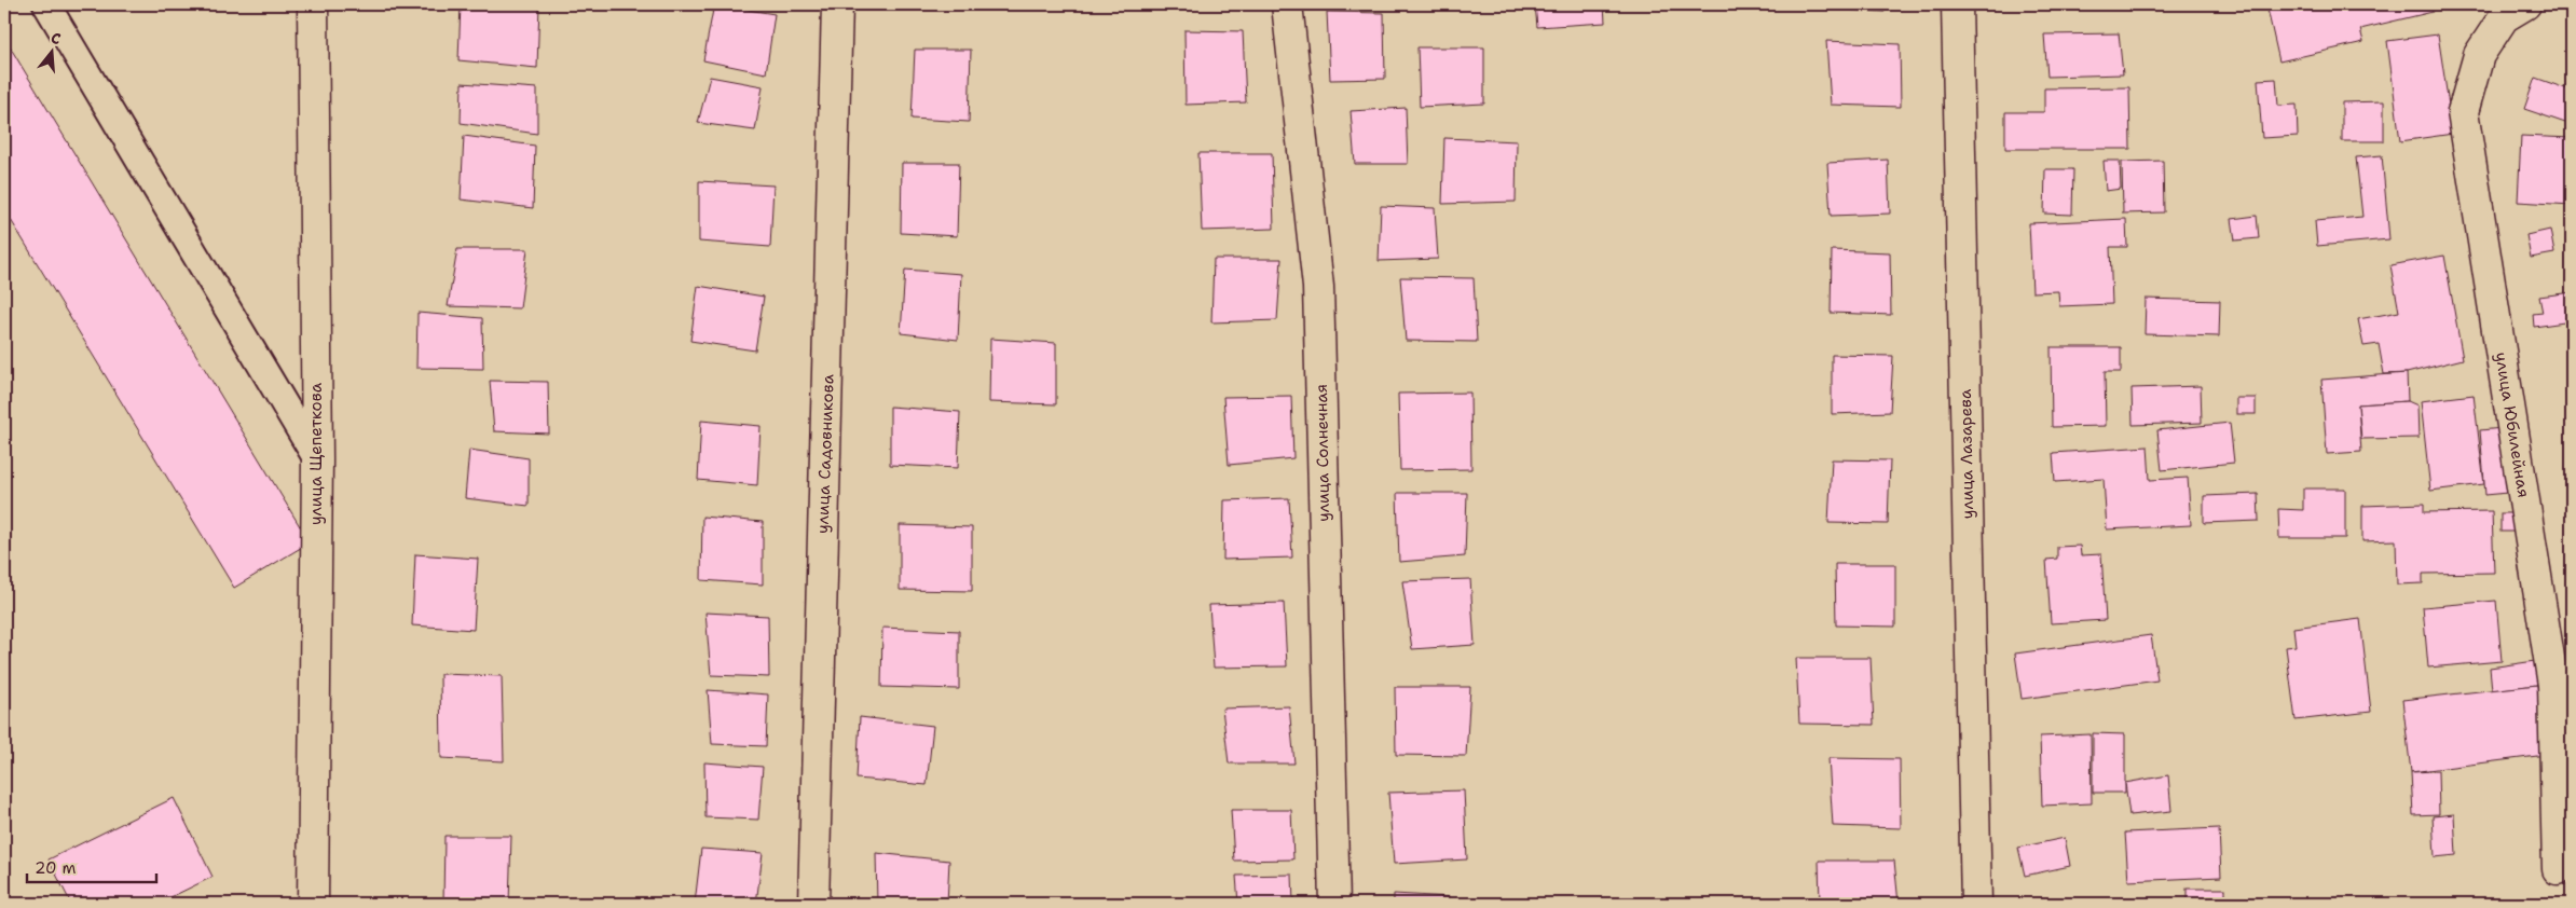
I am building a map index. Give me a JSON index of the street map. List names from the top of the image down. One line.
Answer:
{"streets":{"street":["улица Юбилейная","улица Солнечная","улица Щепеткова","улица Садовникова","улица Лазарева"]},"scale_bar":"20 m","north":"top"}
